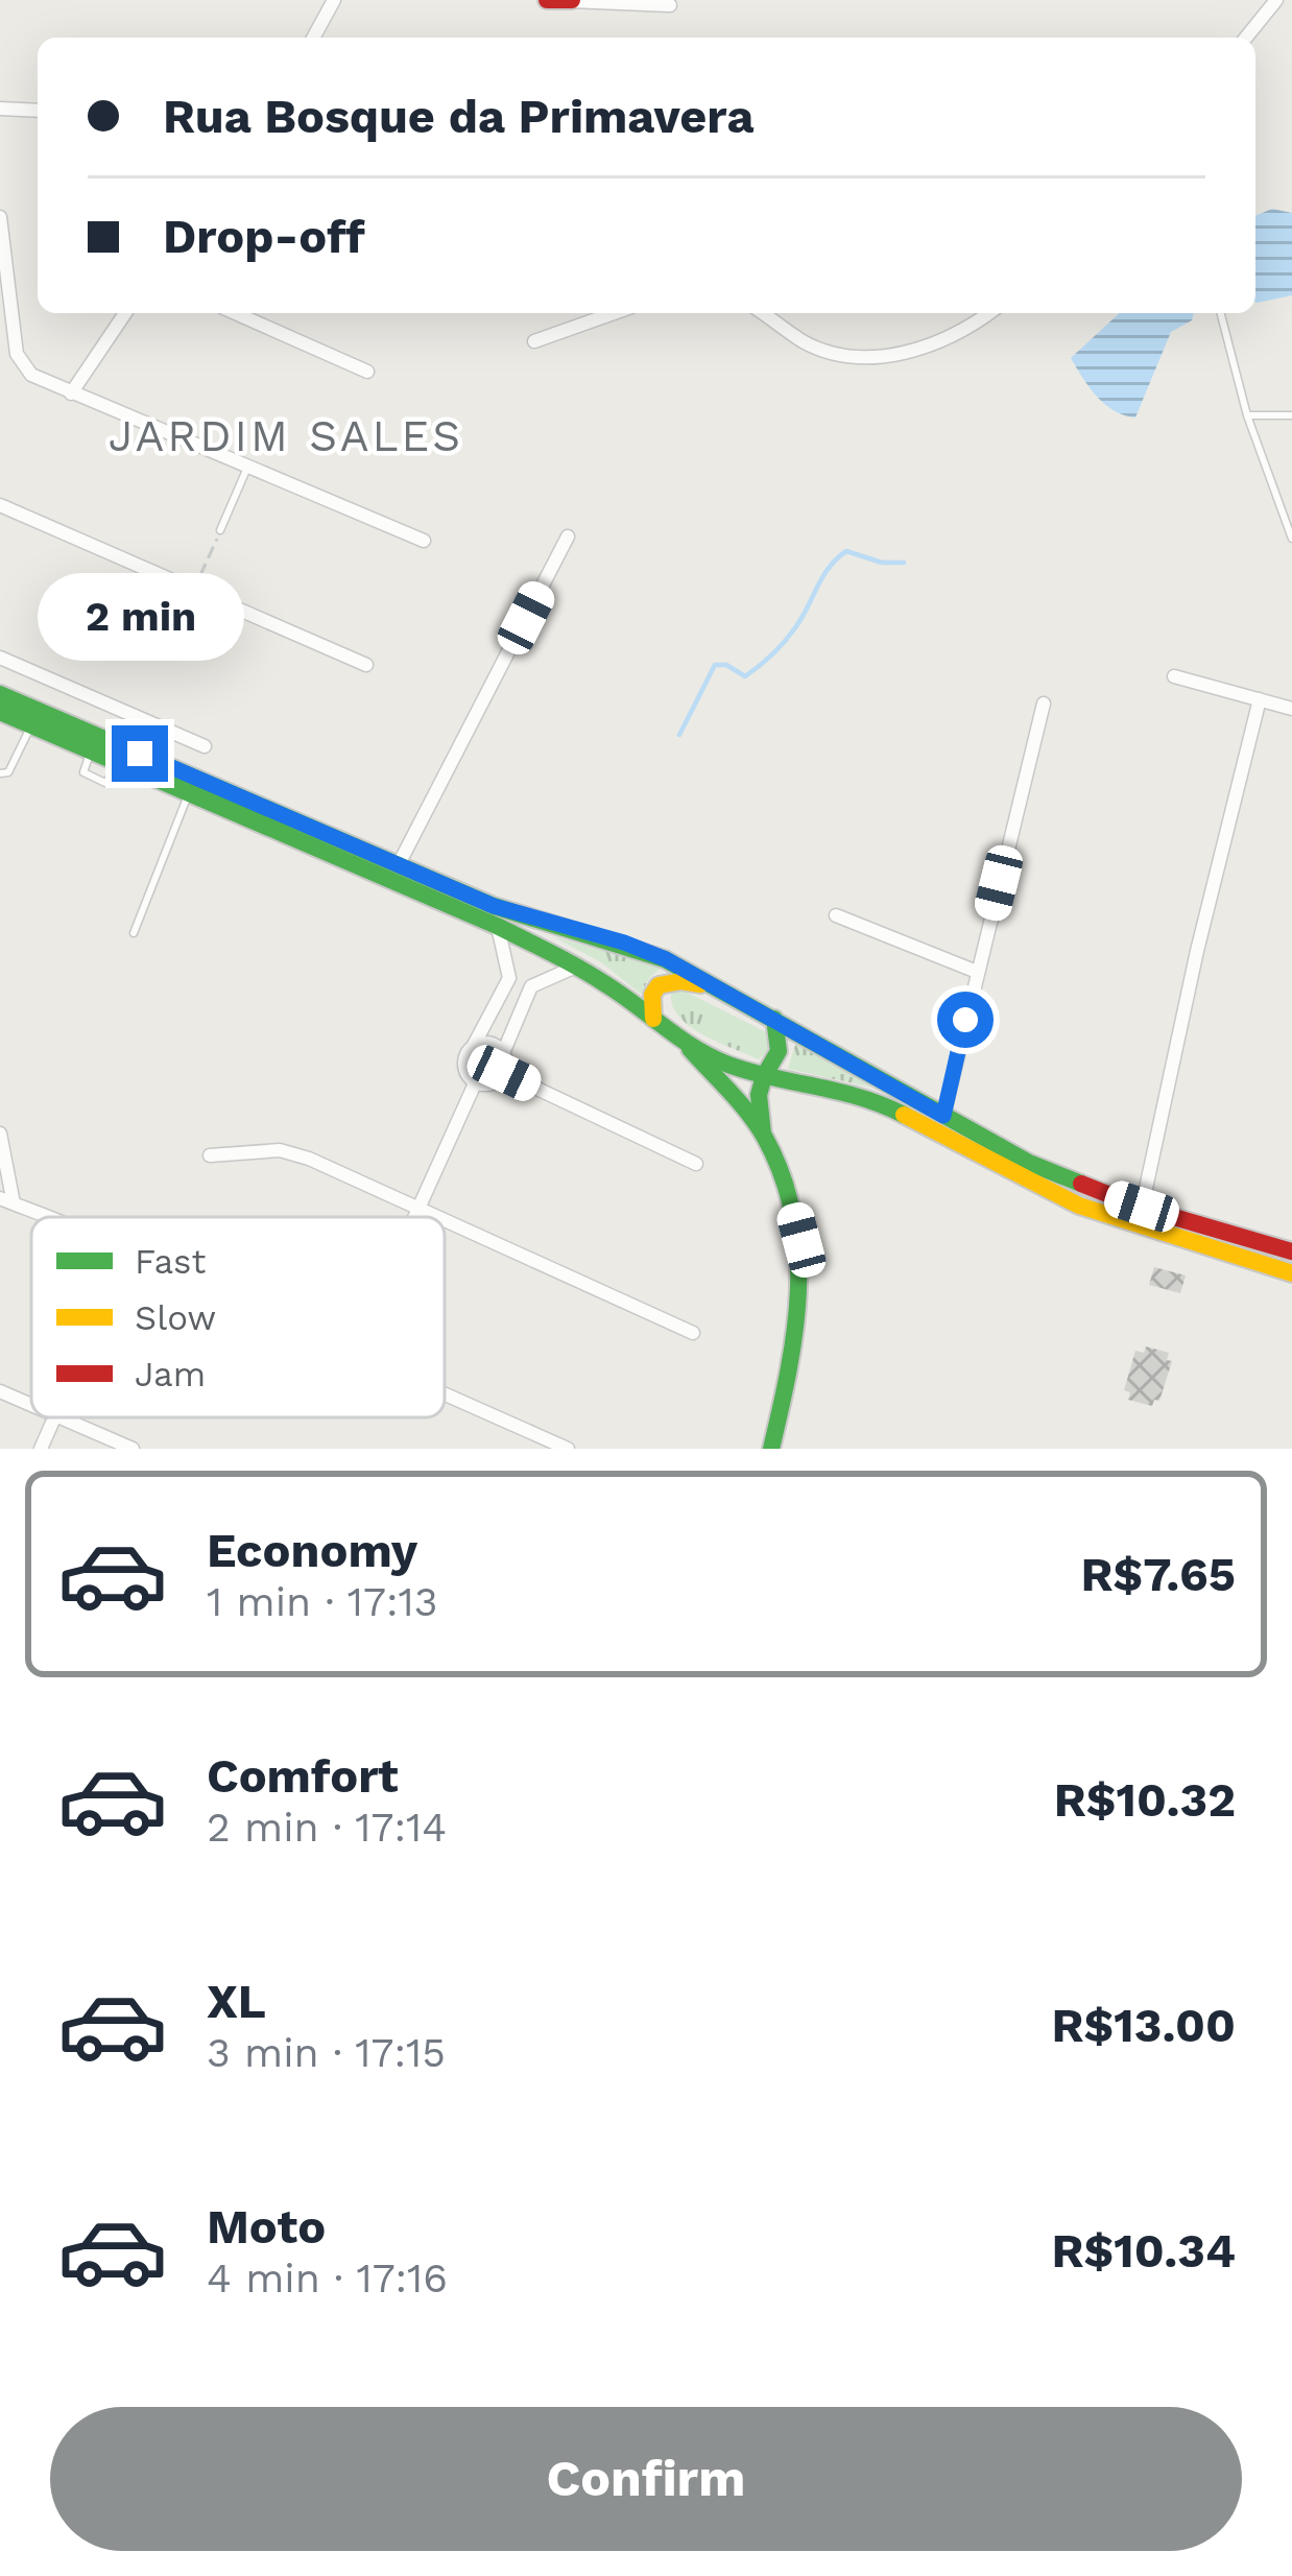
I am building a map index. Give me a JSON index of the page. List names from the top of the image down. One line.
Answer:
{"districts":["JARDIM SALES"],"legend":["Fast","Slow","Jam"],"page":{"banner":["Rua Bosque da Primavera","Drop-off"],"bubble":"2 min","list":[{"name":"Economy","note":"1 min · 17:13","value":"R$7.65"},{"name":"Comfort","note":"2 min · 17:14","value":"R$10.32"},{"name":"XL","note":"3 min · 17:15","value":"R$13.00"},{"name":"Moto","note":"4 min · 17:16","value":"R$10.34"}],"buttons":"Confirm"}}
